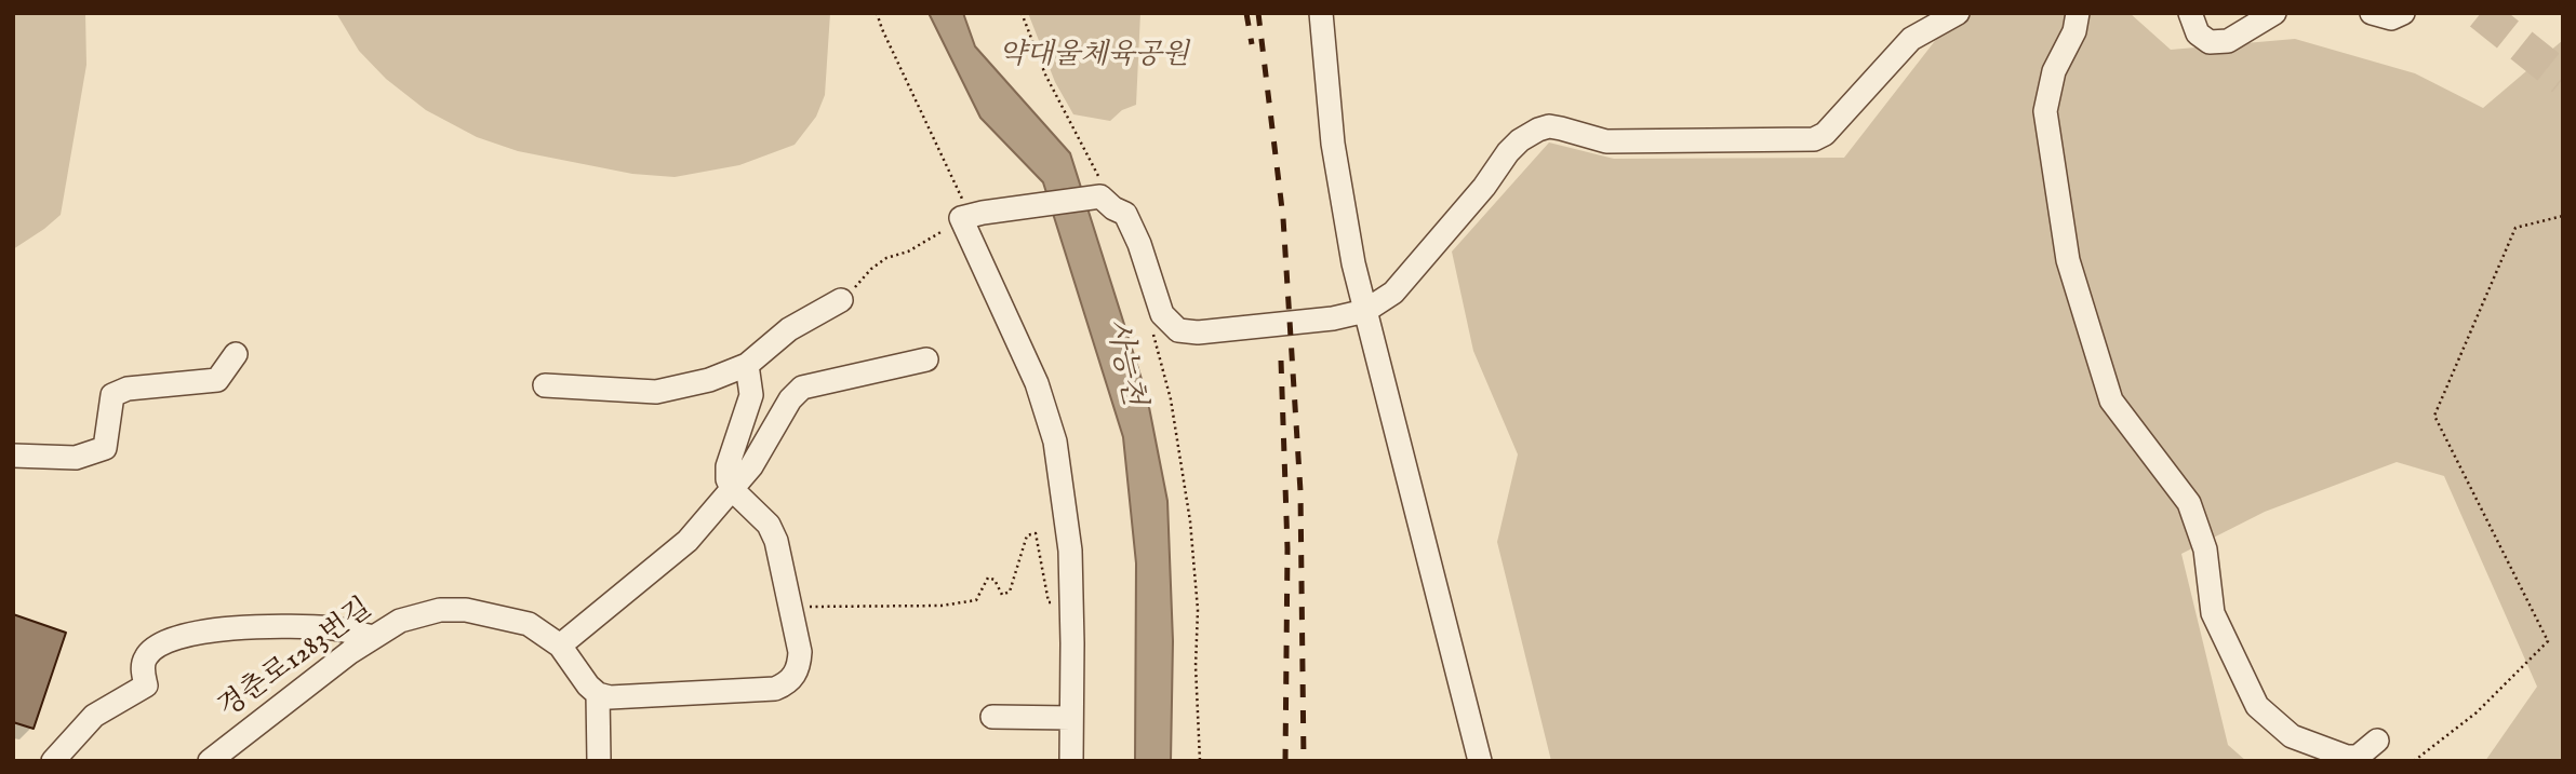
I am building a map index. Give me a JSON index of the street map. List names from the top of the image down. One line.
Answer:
{"streets":{"street":["경춘로1283번길"]},"water":["사능천"],"parks":["약대울체육공원"]}
